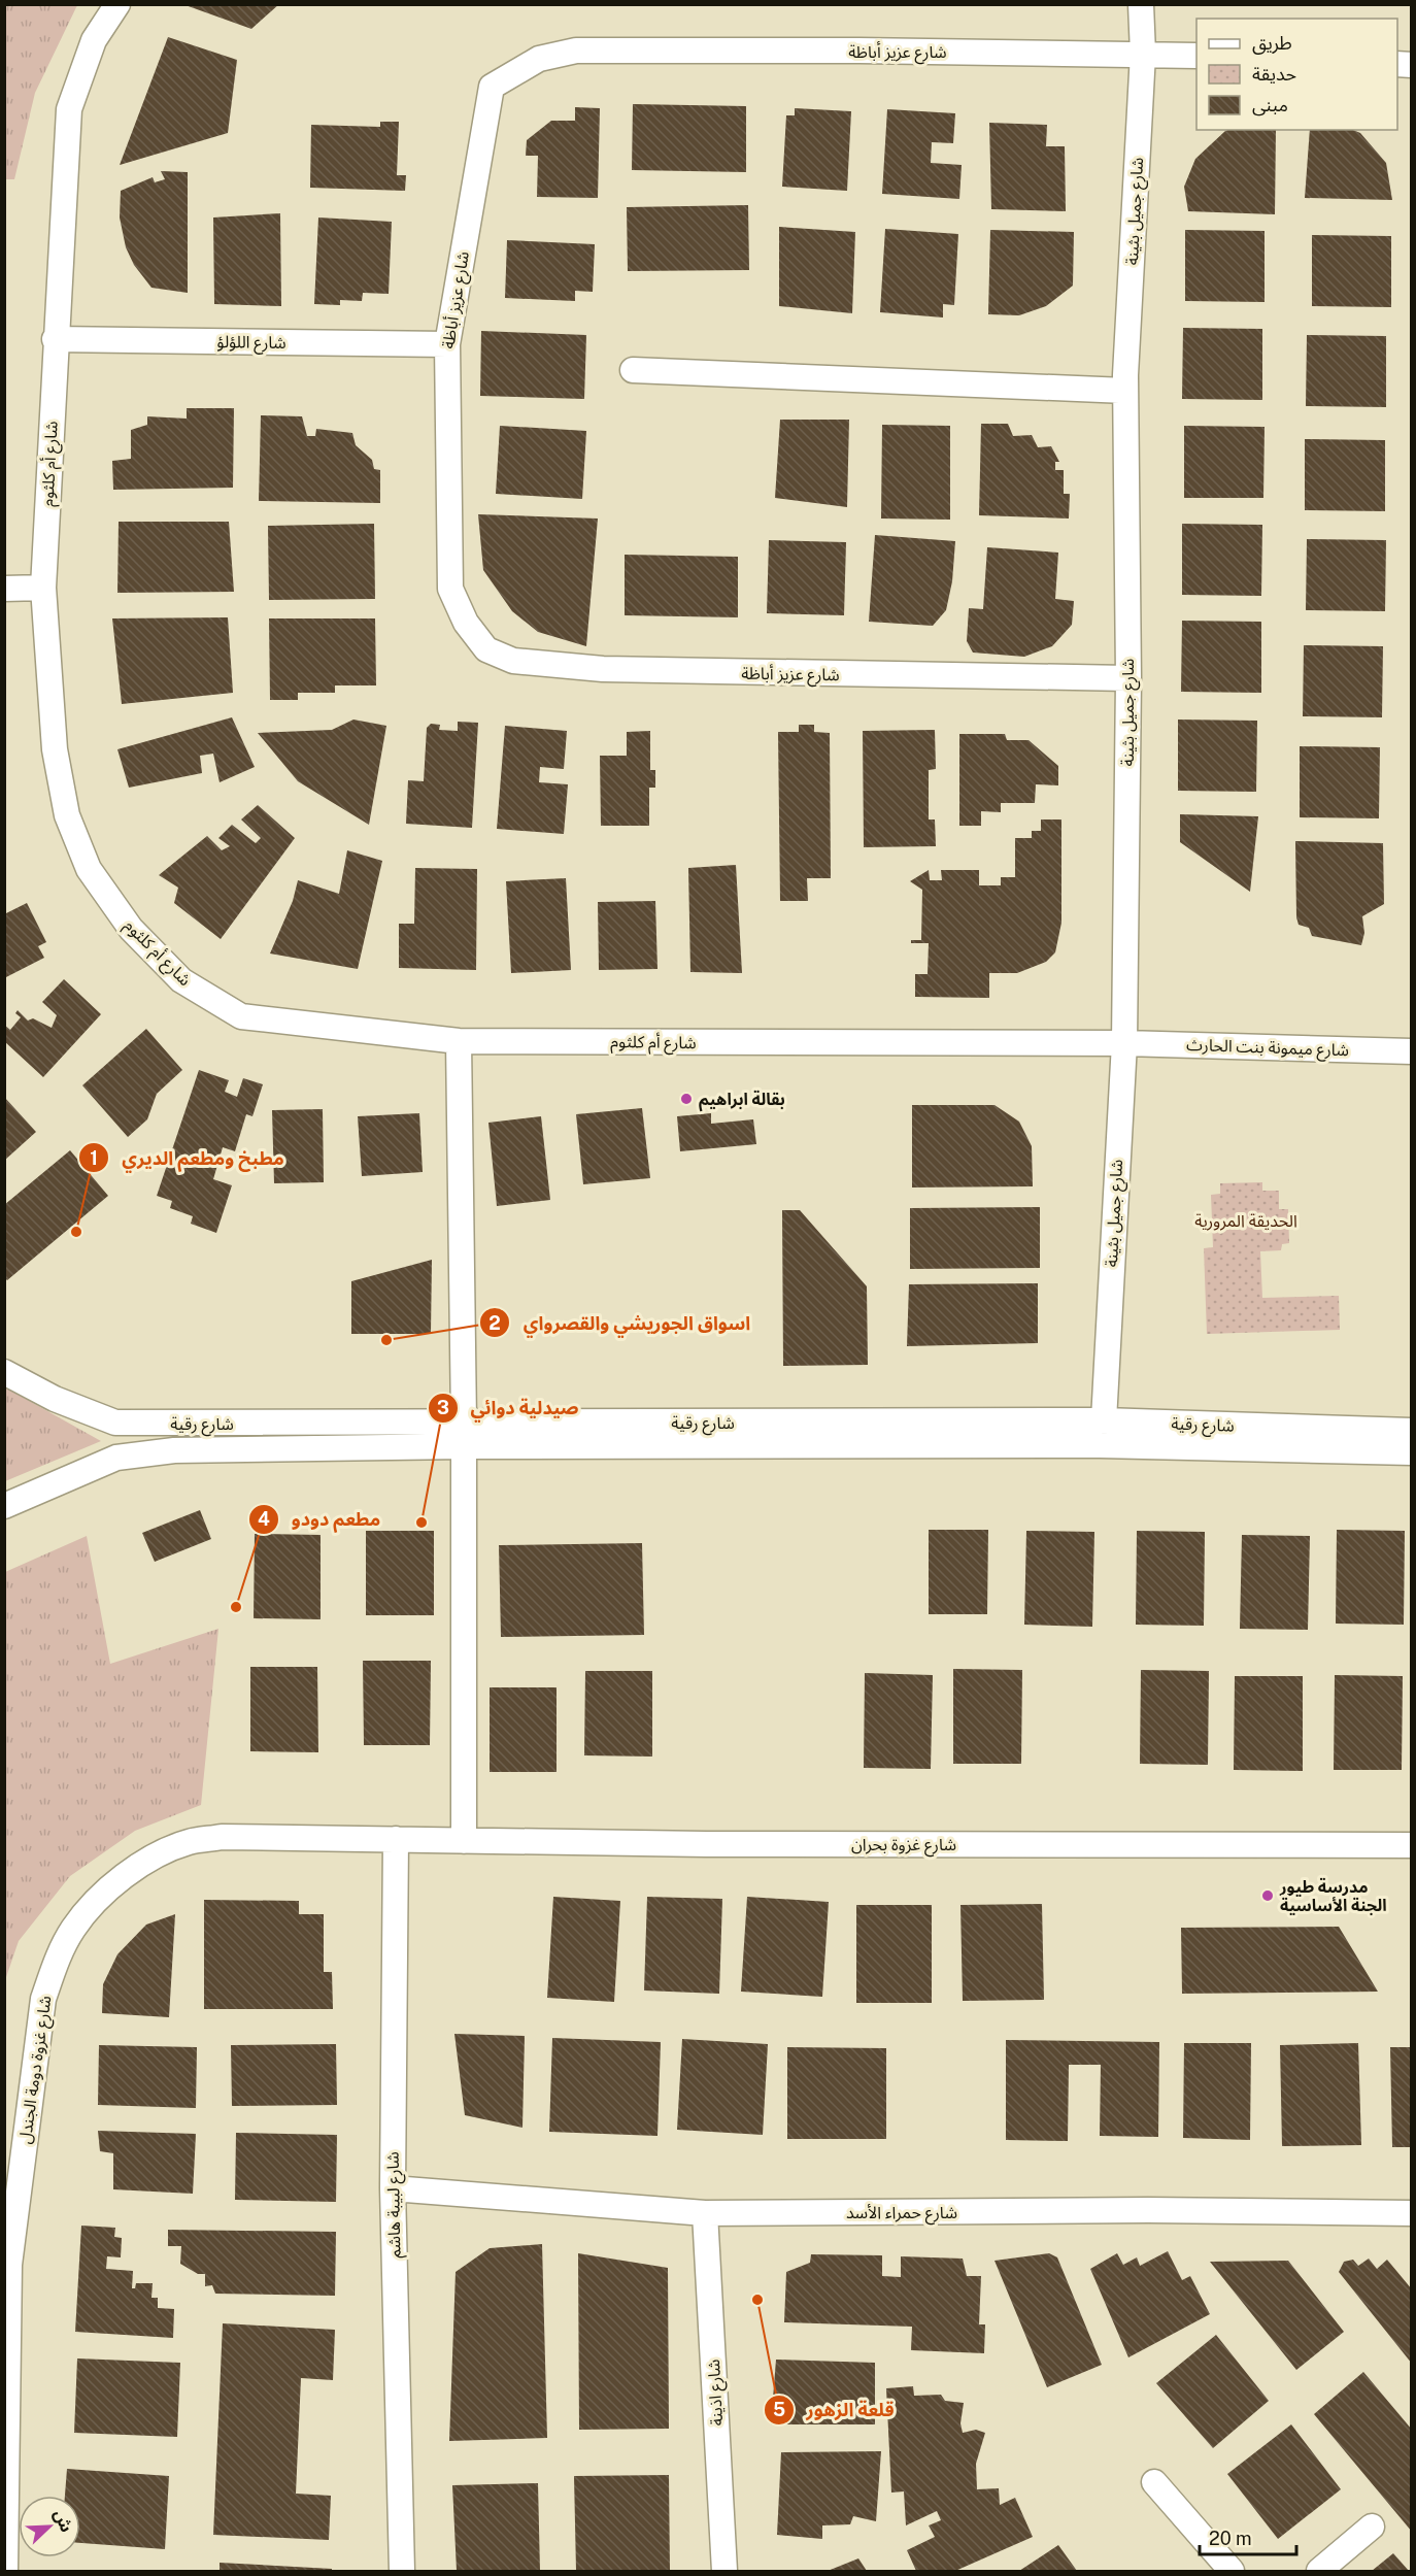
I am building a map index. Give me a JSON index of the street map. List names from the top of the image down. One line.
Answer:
{"streets":{"street":["شارع عزيز أباظة","شارع جميل بثينة","شارع اللؤلؤ","شارع أم كلثوم","شارع ميمونة بنت الحارث","شارع رقية","شارع غزوة بحران","شارع غزوة دومة الجندل","شارع لبيبة هاشم","شارع حمراء الأسد","شارع اذينة"]},"crossings":[["شارع عزيز أباظة","شارع جميل بثينة"],["شارع عزيز أباظة","شارع اللؤلؤ"],["شارع جميل بثينة","شارع أم كلثوم"],["شارع جميل بثينة","شارع ميمونة بنت الحارث"],["شارع جميل بثينة","شارع رقية"],["شارع اللؤلؤ","شارع أم كلثوم"],["شارع أم كلثوم","شارع ميمونة بنت الحارث"],["شارع غزوة بحران","شارع غزوة دومة الجندل"],["شارع غزوة بحران","شارع لبيبة هاشم"],["شارع غزوة دومة الجندل","شارع لبيبة هاشم"],["شارع لبيبة هاشم","شارع حمراء الأسد"],["شارع حمراء الأسد","شارع اذينة"]],"parks":["الحديقة المرورية"],"places":["بقالة ابراهيم","مطبخ ومطعم الديري","اسواق الجوريشي والقصرواي","صيدلية دوائي","مطعم دودو","مدرسة طيور الجنة الأساسية","قلعة الزهور"],"legend":["طريق","حديقة","مبنى"],"scale_bar":"20 m","north":"top right"}
